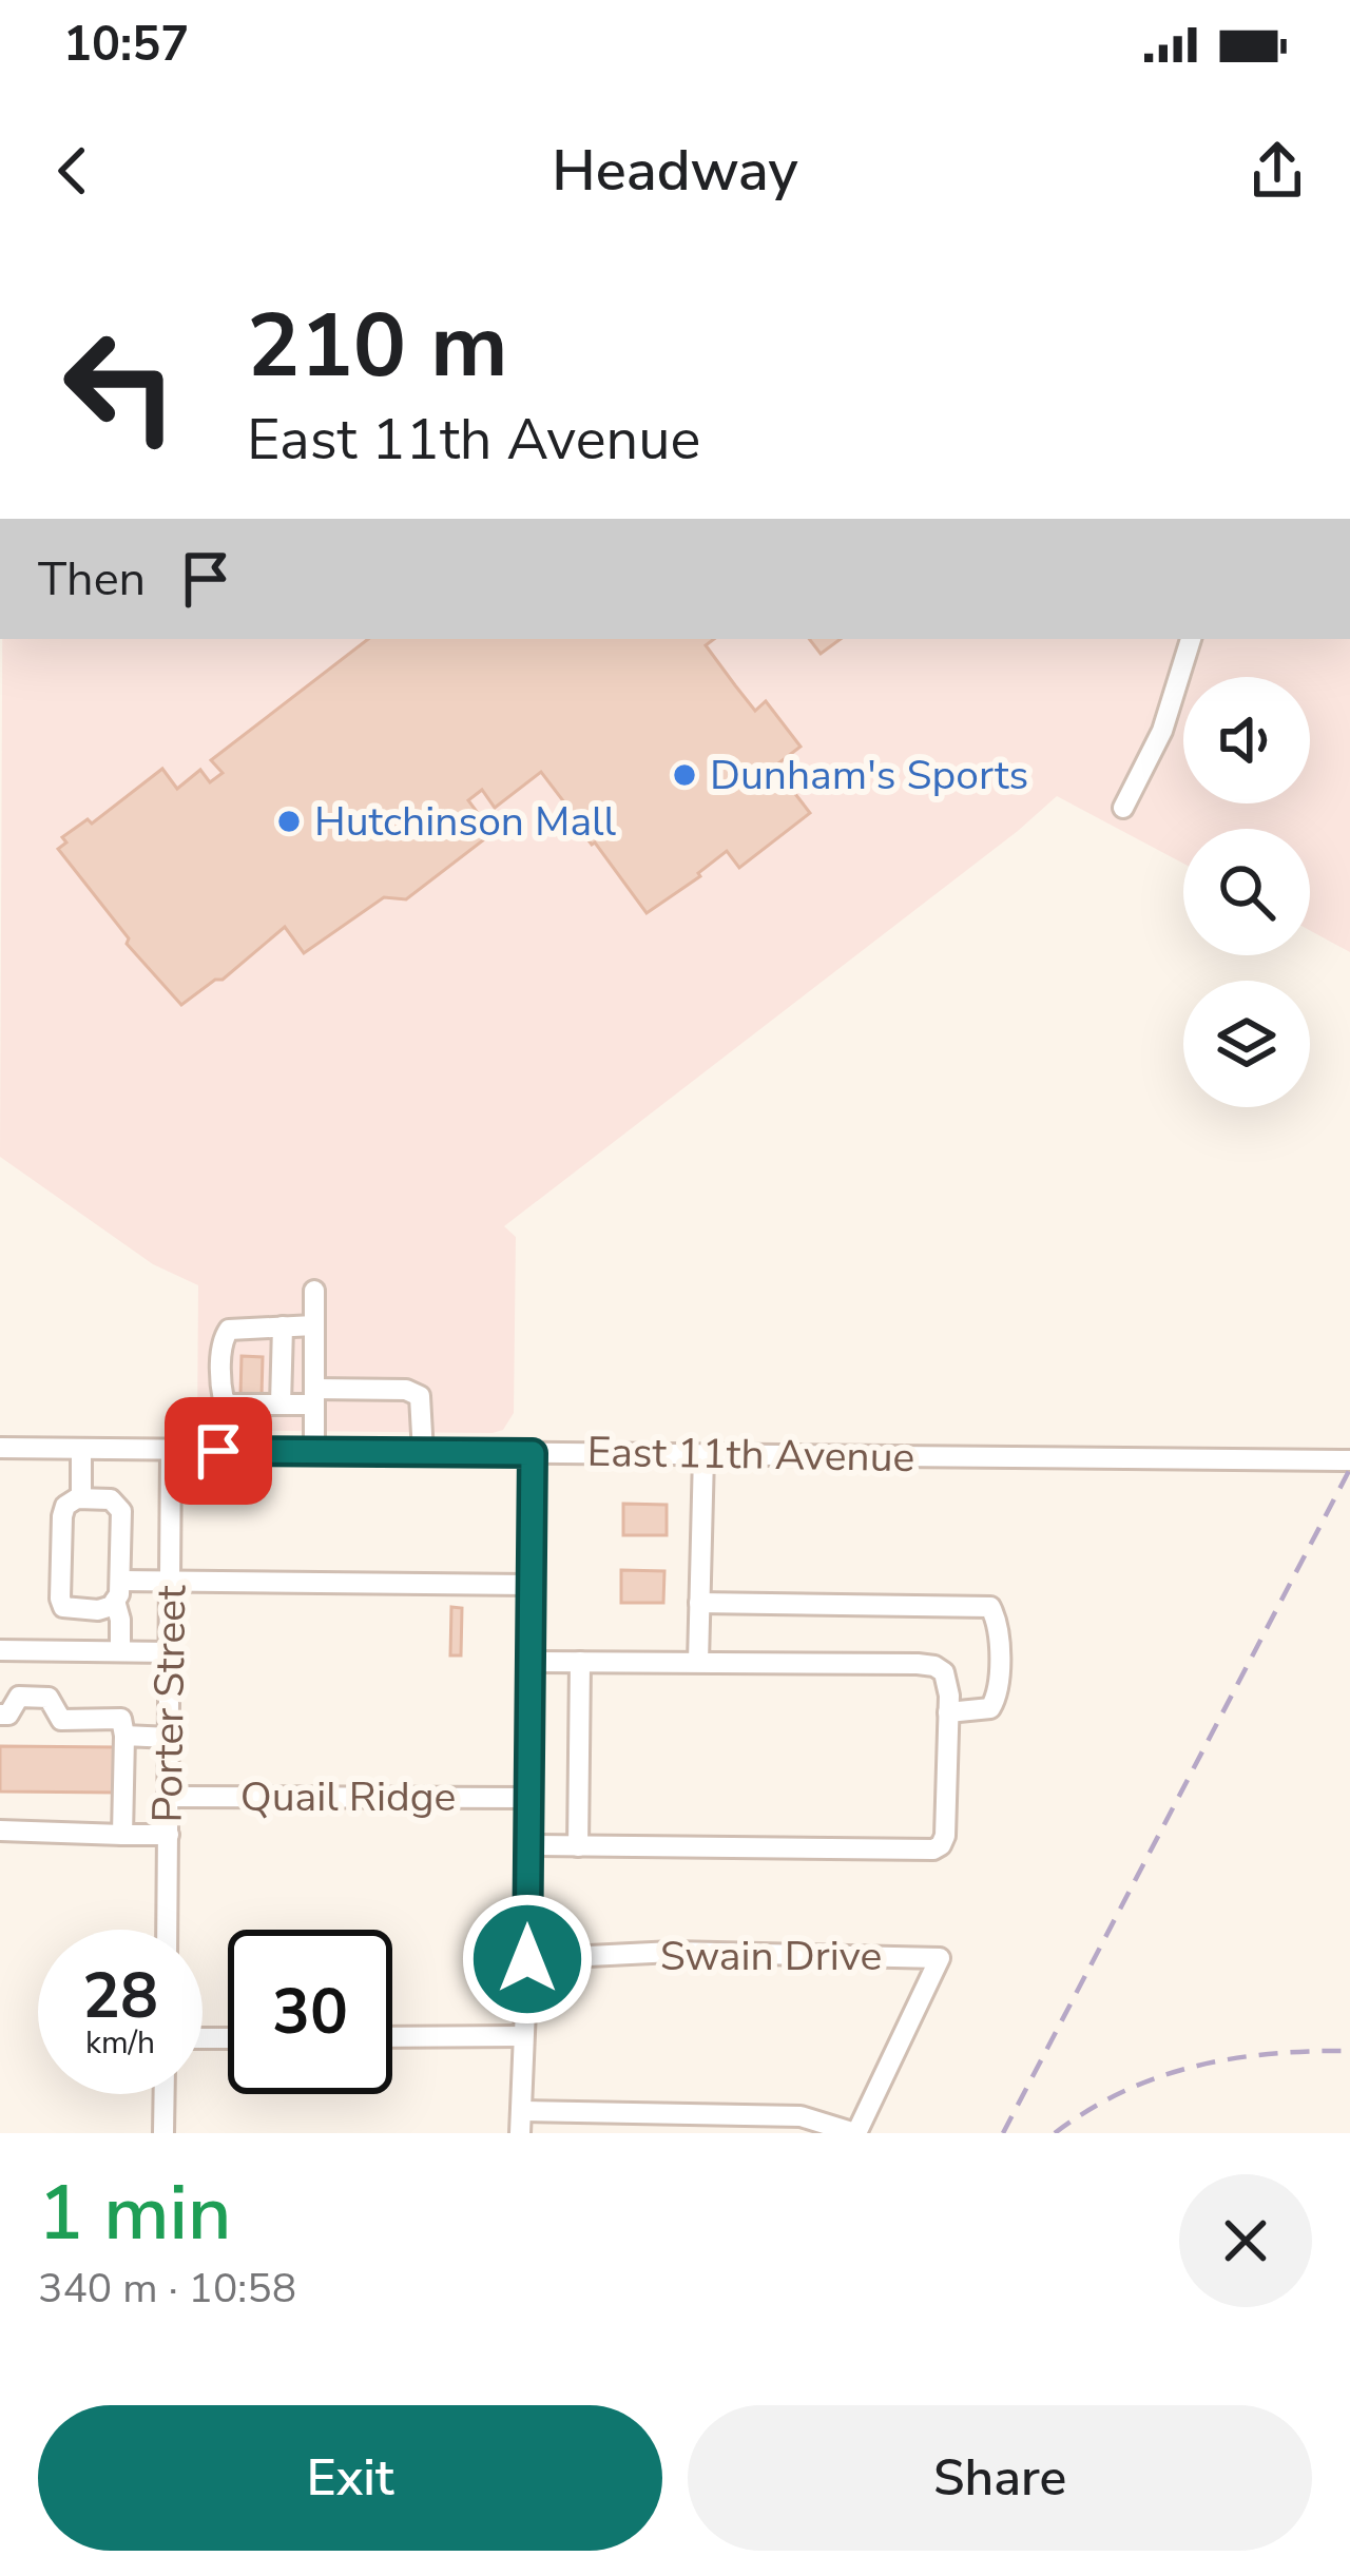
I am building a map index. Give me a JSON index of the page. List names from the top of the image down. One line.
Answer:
{"streets":{"street":["East 11th Avenue","Porter Street","Quail Ridge","Swain Drive"]},"crossings":[["East 11th Avenue","Porter Street"],["Porter Street","Quail Ridge"]],"places":["Dunham's Sports","Hutchinson Mall"],"page":{"status":"10:57","header":"Headway","turn":["210 m","East 11th Avenue"],"then":"Then","speed":"28 km/h","limit":"30","heading":["1 min","340 m · 10:58"],"buttons":["Exit","Share"]}}
